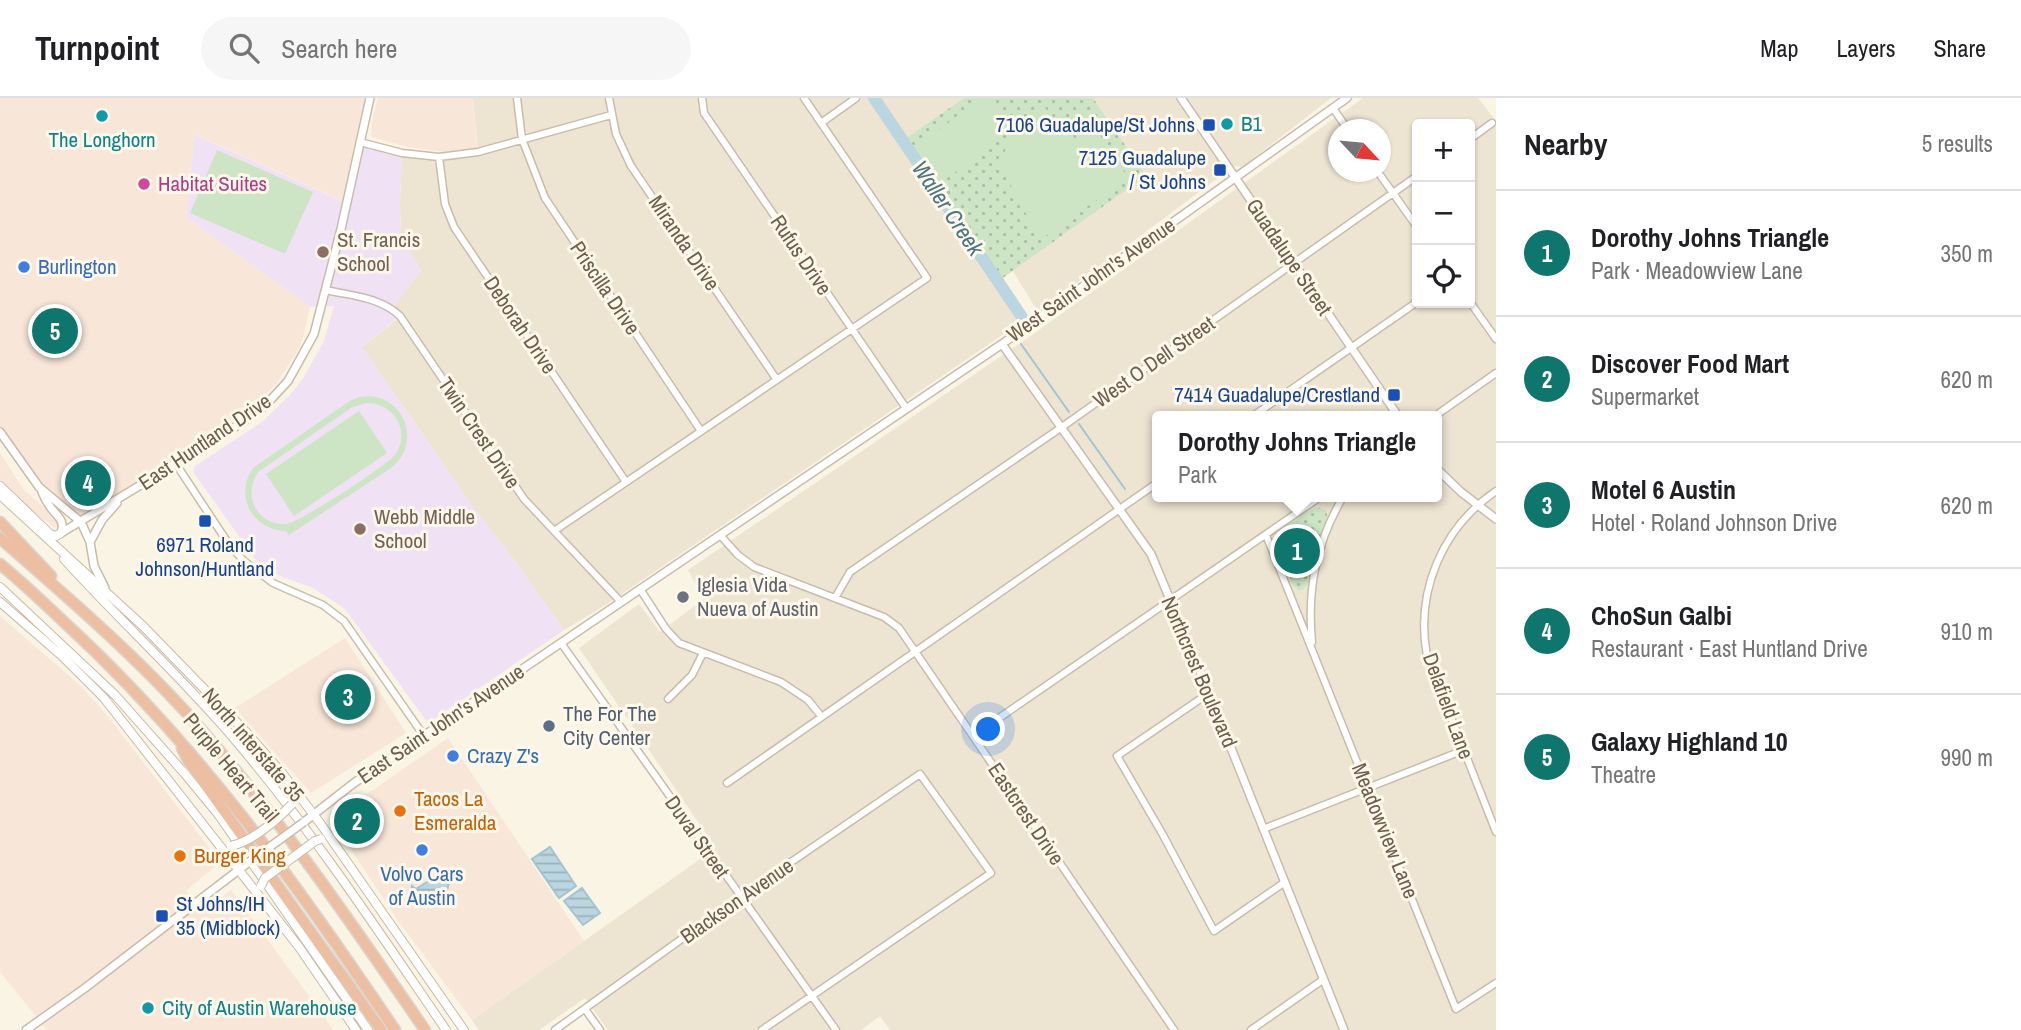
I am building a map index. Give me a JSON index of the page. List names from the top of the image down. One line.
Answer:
{"streets":{"highway":["Purple Heart Trail"],"main road":["North Interstate 35"],"street":["Miranda Drive","Rufus Drive","Guadalupe Street","West Saint John's Avenue","Priscilla Drive","Deborah Drive","West O Dell Street","Twin Crest Drive","East Huntland Drive","Northcrest Boulevard","Delafield Lane","East Saint John's Avenue","Eastcrest Drive","Meadowview Lane","Duval Street","Blackson Avenue"]},"crossings":[["Rufus Drive","West Saint John's Avenue"],["Guadalupe Street","West Saint John's Avenue"],["Guadalupe Street","West O Dell Street"],["West Saint John's Avenue","Northcrest Boulevard"],["West Saint John's Avenue","East Saint John's Avenue"],["West O Dell Street","Northcrest Boulevard"],["West O Dell Street","Eastcrest Drive"],["Twin Crest Drive","East Huntland Drive"],["Twin Crest Drive","East Saint John's Avenue"],["East Saint John's Avenue","North Interstate 35"],["East Saint John's Avenue","Eastcrest Drive"],["East Saint John's Avenue","Duval Street"],["Duval Street","Blackson Avenue"]],"water":["Waller Creek"],"places":{"other":["The Longhorn","B1","Habitat Suites","St. Francis School","Burlington","Webb Middle School","Iglesia Vida Nueva of Austin","The For The City Center","Crazy Z's","Tacos La Esmeralda","Volvo Cars of Austin","Burger King","City of Austin Warehouse"],"transit":["7106 Guadalupe/St Johns","7125 Guadalupe / St Johns","7414 Guadalupe/Crestland","6971 Roland Johnson/Huntland","St Johns/IH 35 (Midblock)"]},"north":"bottom right","page":{"header":"Turnpoint","search":"Search here","nav":["Map","Layers","Share"],"heading":["Nearby","5 results"],"map_buttons":["+","−"],"list":[{"mark":"1","name":"Dorothy Johns Triangle","note":"Park · Meadowview Lane","value":"350 m"},{"mark":"2","name":"Discover Food Mart","note":"Supermarket","value":"620 m"},{"mark":"3","name":"Motel 6 Austin","note":"Hotel · Roland Johnson Drive","value":"620 m"},{"mark":"4","name":"ChoSun Galbi","note":"Restaurant · East Huntland Drive","value":"910 m"},{"mark":"5","name":"Galaxy Highland 10","note":"Theatre","value":"990 m"}],"pins":["5","4","1","3","2"],"popup":["Dorothy Johns Triangle","Park"]}}
